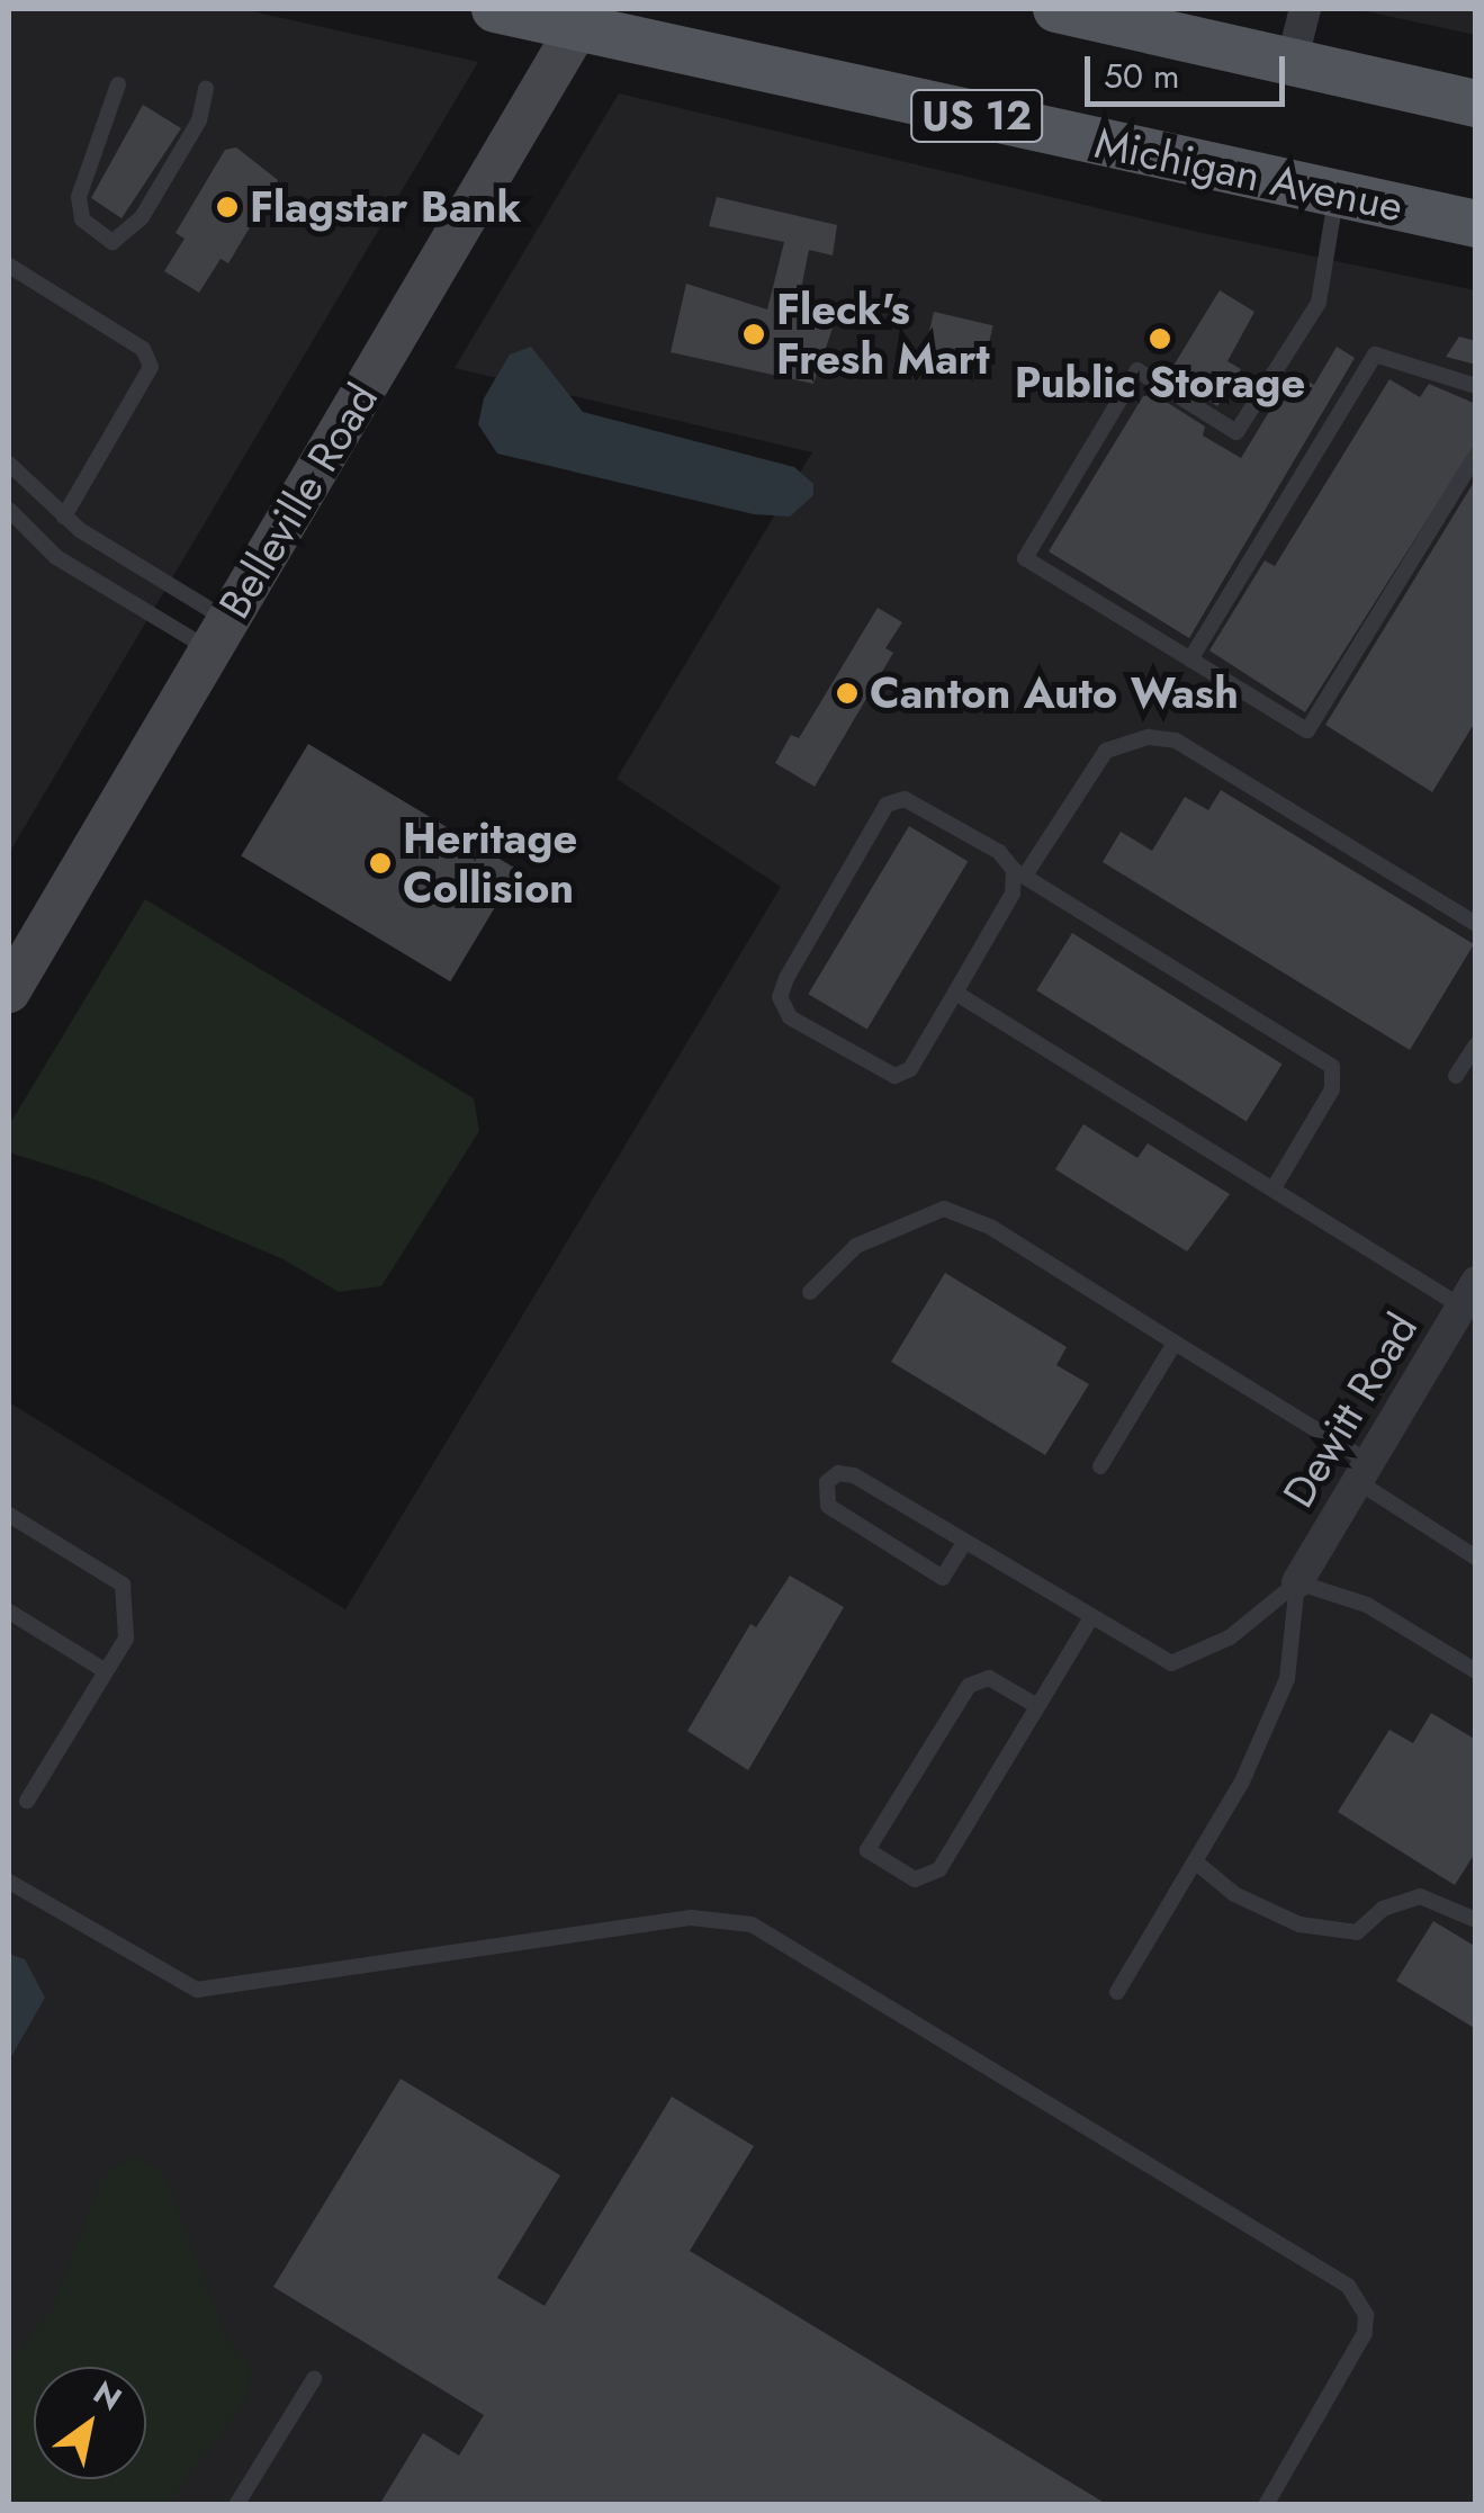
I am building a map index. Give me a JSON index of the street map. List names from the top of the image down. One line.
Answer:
{"streets":{"main road":["US 12","Michigan Avenue","Belleville Road"],"street":["Dewitt Road"]},"crossings":[["Michigan Avenue","Belleville Road"]],"places":["Flagstar Bank","Fleck's Fresh Mart","Public Storage","Canton Auto Wash","Heritage Collision"],"scale_bar":"50 m","north":"top right"}
